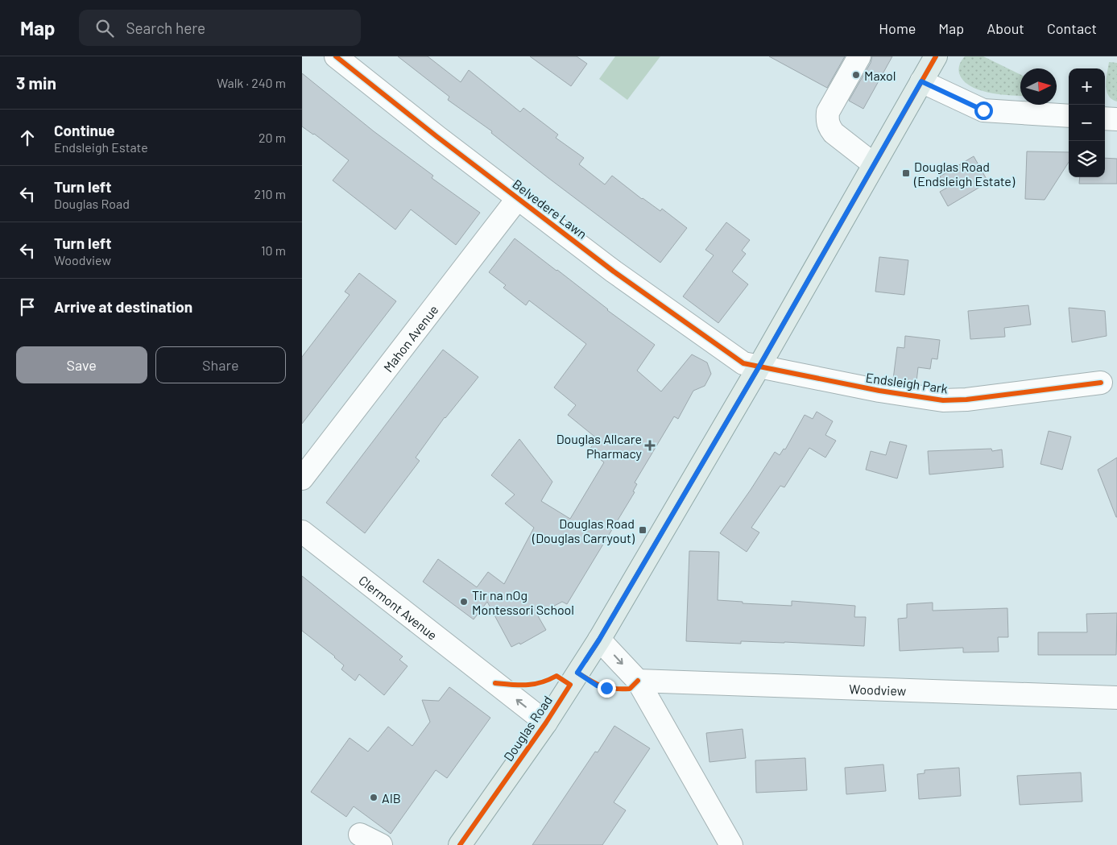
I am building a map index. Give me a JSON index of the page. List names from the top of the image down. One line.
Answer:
{"streets":{"main road":["Douglas Road"],"street":["Belvedere Lawn","Mahon Avenue","Endsleigh Park","Clermont Avenue","Woodview"]},"crossings":[["Belvedere Lawn","Mahon Avenue"],["Belvedere Lawn","Endsleigh Park"],["Belvedere Lawn","Douglas Road"],["Endsleigh Park","Douglas Road"],["Clermont Avenue","Douglas Road"]],"one_way":["Clermont Avenue"],"places":{"other":["Maxol","Tir na nOg Montessori School","AIB"],"transit":["Douglas Road (Endsleigh Estate)","Douglas Road (Douglas Carryout)"],"health":["Douglas Allcare Pharmacy"]},"north":"right","page":{"header":"Map","search":"Search here","nav":["Home","Map","About","Contact"],"heading":["3 min","Walk · 240 m"],"map_buttons":["+","−"],"list":[["Continue","Endsleigh Estate","20 m"],["Turn left","Douglas Road","210 m"],["Turn left","Woodview","10 m"],"Arrive at destination"],"buttons":["Save","Share"]}}
